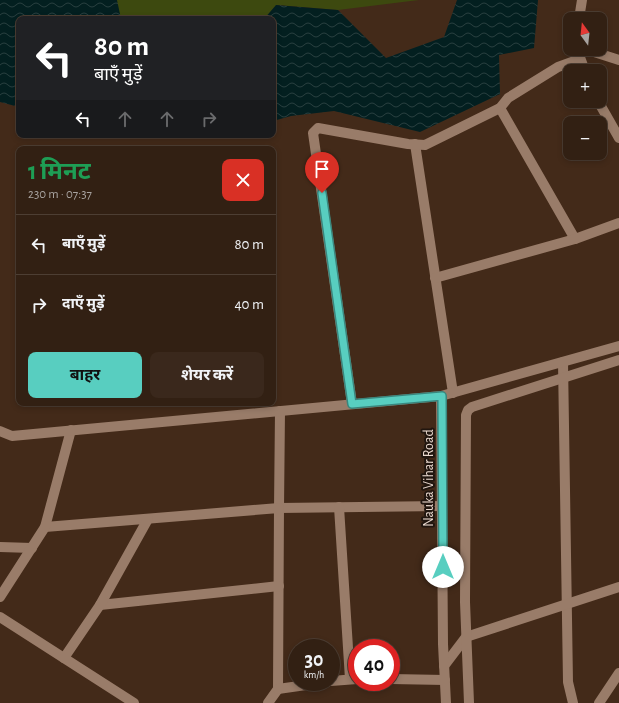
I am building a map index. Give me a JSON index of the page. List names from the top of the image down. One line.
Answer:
{"streets":{"street":["Nauka Vihar Road"]},"north":"top","page":{"map_buttons":["+","−"],"turn":["80 m","बाएँ मुड़ें"],"heading":["1 मिनट","230 m · 07:37"],"list":[{"name":"बाएँ मुड़ें","value":"80 m"},{"name":"दाएँ मुड़ें","value":"40 m"}],"buttons":["बाहर","शेयर करें"],"speed":"30 km/h","limit":"40"}}
